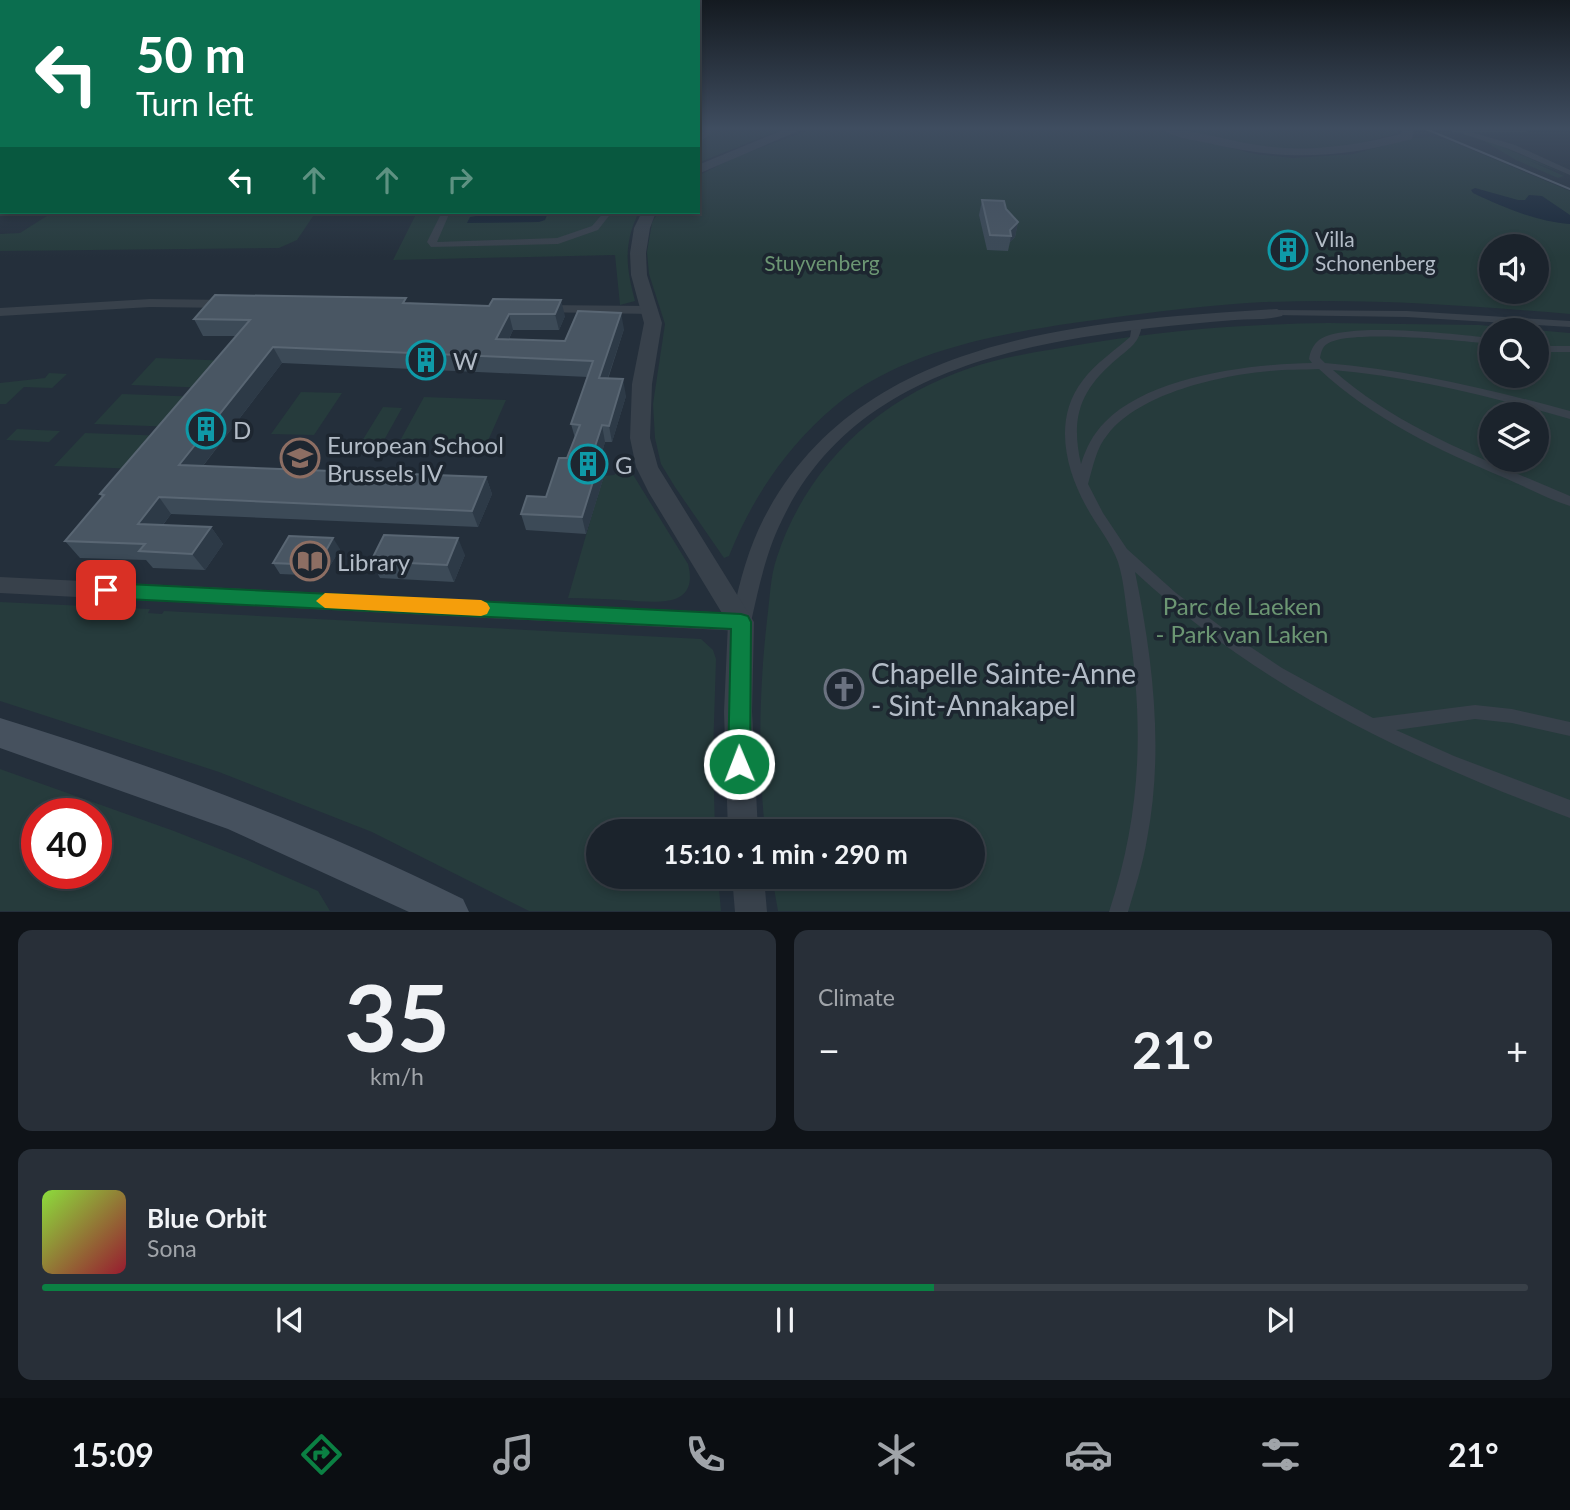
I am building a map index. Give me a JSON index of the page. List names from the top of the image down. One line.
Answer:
{"parks":["Stuyvenberg","Parc de Laeken - Park van Laken"],"places":{"building":["Villa Schonenberg","W","D","G"],"school or university":["European School Brussels IV"],"library":["Library"],"church":["Chapelle Sainte-Anne - Sint-Annakapel"]},"page":{"turn":["50 m","Turn left"],"limit":"40","trip":"15:10 · 1 min · 290 m","tile":[["35","km/h"],"Climate"],"heat":["−","21°","+"],"song":["Blue Orbit","Sona"],"tabs":["15:09","21°"]}}
